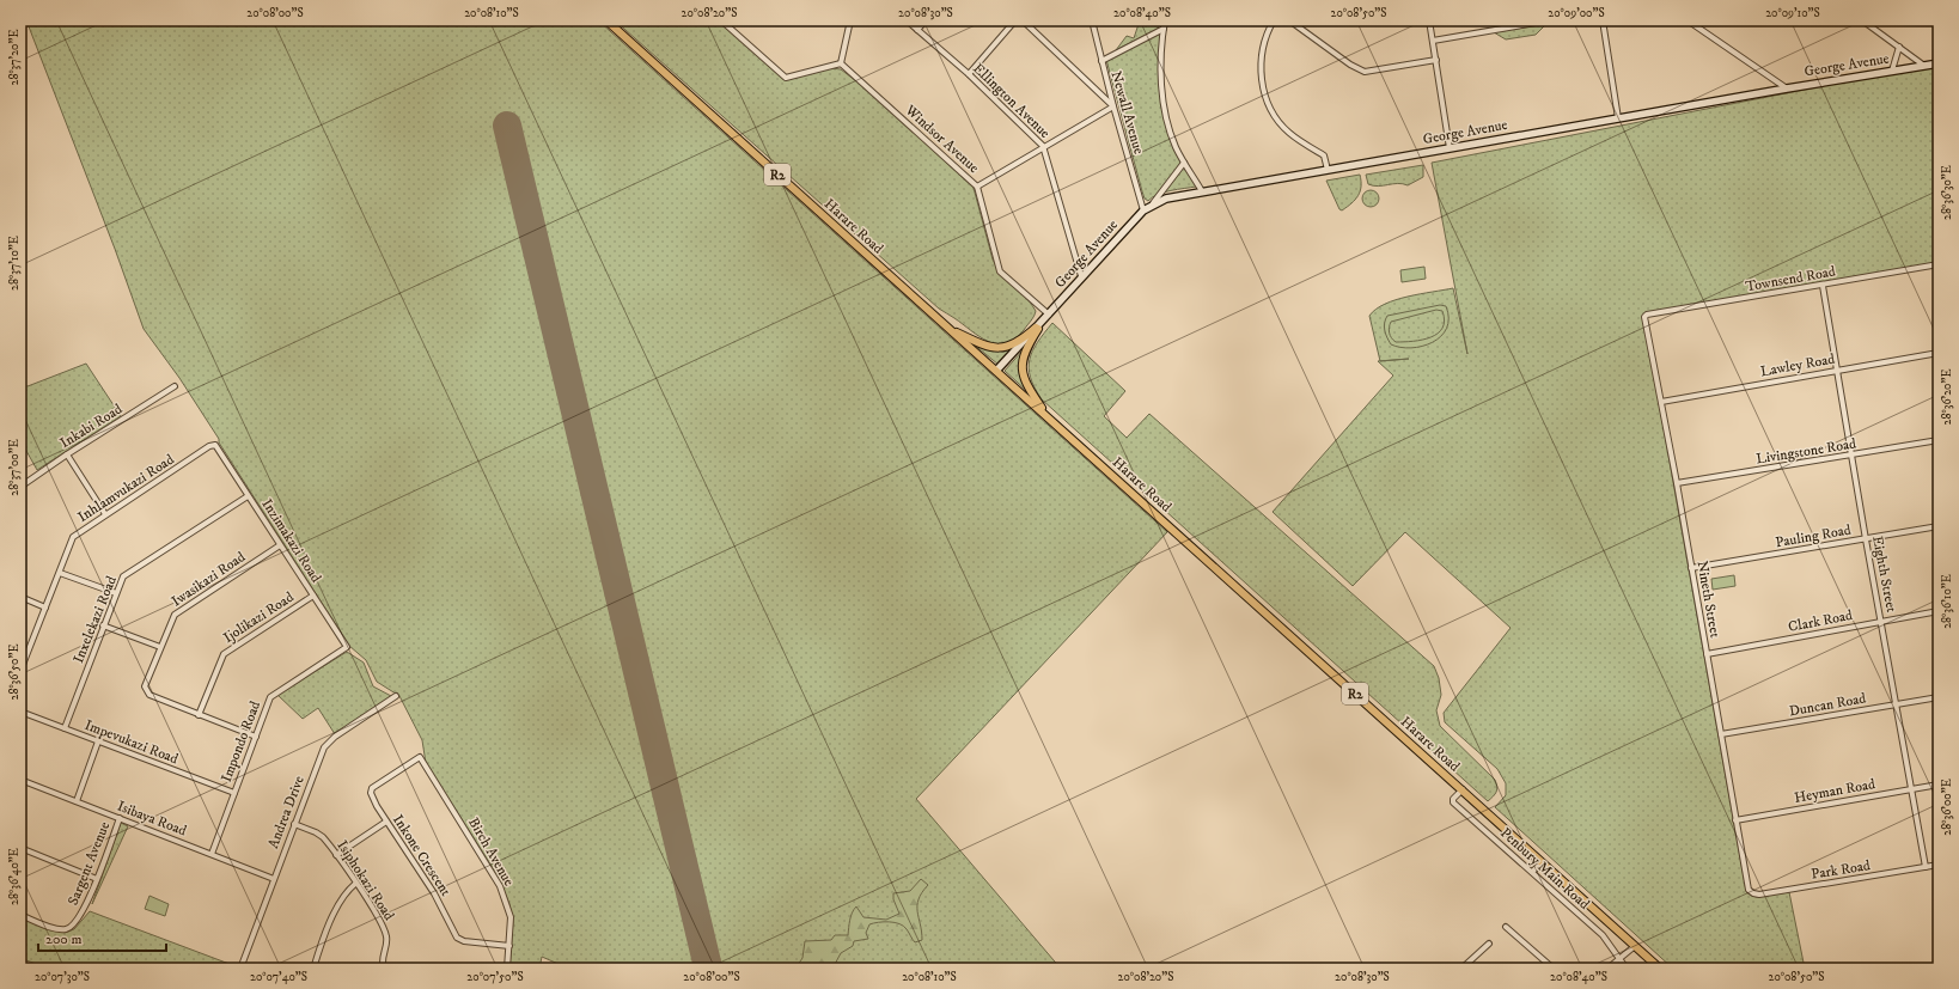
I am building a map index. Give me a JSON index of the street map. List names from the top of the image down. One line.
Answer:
{"streets":{"highway":["R2","Harare Road"],"main road":["George Avenue"],"street":["Ellington Avenue","Newall Avenue","Windsor Avenue","Townsend Road","Lawley Road","Inkabi Road","Livingstone Road","Inhlamvukazi Road","Pauling Road","Inzimakazi Road","Eighth Street","Iwasikazi Road","Nineth Street","Ijolikazi Road","Inxelekazi Road","Clark Road","Duncan Road","Impevukazi Road","Impondo Road","Heyman Road","Andrea Drive","Isibaya Road","Birch Avenue","Inkone Crescent","Sargent Avenue","Penbury Main Road","Park Road","Isiphokazi Road"]},"crossings":[["George Avenue","Ellington Avenue"],["George Avenue","Newall Avenue"],["George Avenue","Windsor Avenue"],["George Avenue","Harare Road"],["Harare Road","Penbury Main Road"],["Townsend Road","Eighth Street"],["Townsend Road","Nineth Street"],["Lawley Road","Eighth Street"],["Lawley Road","Nineth Street"],["Livingstone Road","Eighth Street"],["Livingstone Road","Nineth Street"],["Inhlamvukazi Road","Inzimakazi Road"],["Pauling Road","Eighth Street"],["Pauling Road","Nineth Street"],["Inzimakazi Road","Iwasikazi Road"],["Inzimakazi Road","Ijolikazi Road"],["Inzimakazi Road","Inxelekazi Road"],["Inzimakazi Road","Impondo Road"],["Eighth Street","Clark Road"],["Eighth Street","Duncan Road"],["Eighth Street","Heyman Road"],["Eighth Street","Park Road"],["Iwasikazi Road","Ijolikazi Road"],["Iwasikazi Road","Impondo Road"],["Nineth Street","Clark Road"],["Nineth Street","Duncan Road"],["Nineth Street","Heyman Road"],["Nineth Street","Park Road"],["Inxelekazi Road","Impevukazi Road"],["Impevukazi Road","Impondo Road"],["Impondo Road","Isibaya Road"],["Andrea Drive","Isibaya Road"],["Andrea Drive","Isiphokazi Road"],["Isibaya Road","Sargent Avenue"],["Birch Avenue","Inkone Crescent"]],"scale_bar":"200 m","coordinates":["20°08'00\"S","20°08'10\"S","20°08'20\"S","20°08'30\"S","20°08'40\"S","20°08'50\"S","20°09'00\"S","20°09'10\"S","28°37'20\"E","28°36'30\"E","28°37'10\"E","28°36'20\"E","28°37'00\"E","28°36'10\"E","28°36'50\"E","28°36'00\"E","28°36'40\"E","20°07'30\"S","20°07'40\"S","20°07'50\"S"]}
